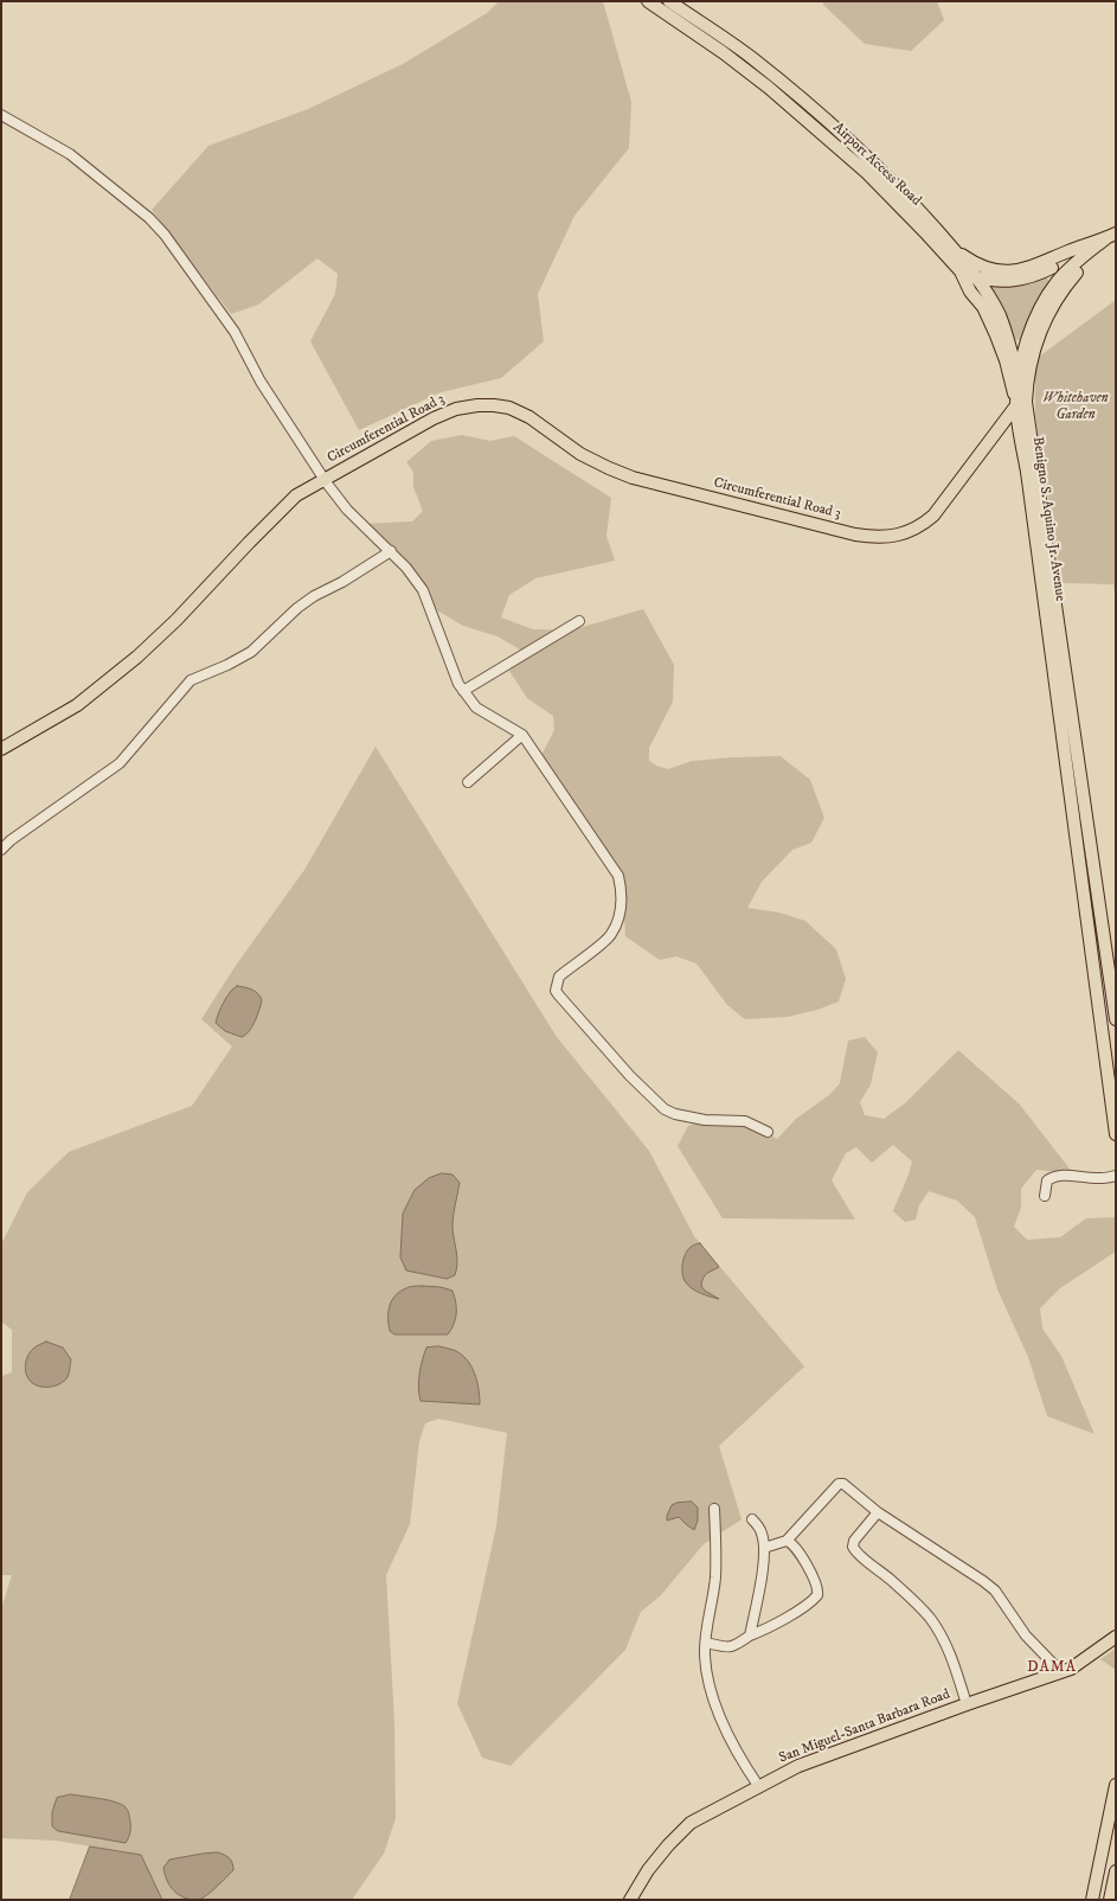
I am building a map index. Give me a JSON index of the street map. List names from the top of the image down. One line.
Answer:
{"streets":{"main road":["Airport Access Road","Circumferential Road 3","Benigno S. Aquino Jr. Avenue","San Miguel-Santa Barbara Road"]},"crossings":[["Airport Access Road","Circumferential Road 3"],["Airport Access Road","Benigno S. Aquino Jr. Avenue"],["Circumferential Road 3","Benigno S. Aquino Jr. Avenue"]],"districts":["DAMA"],"parks":["Whitehaven Garden"]}
